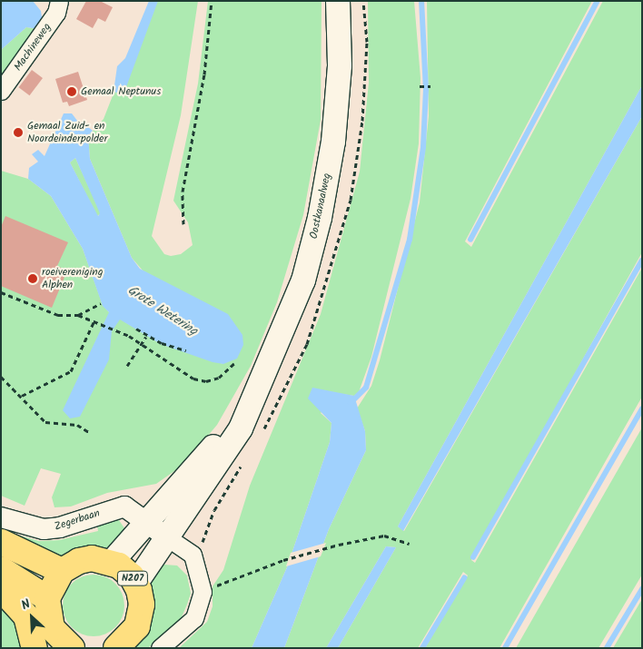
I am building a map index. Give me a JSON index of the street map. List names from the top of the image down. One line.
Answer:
{"streets":{"main road":["Oostkanaalweg","N207"],"street":["Machineweg","Zegerbaan"]},"crossings":[["Oostkanaalweg","Zegerbaan"],["Oostkanaalweg","N207"]],"water":["Grote Wetering"],"places":["Gemaal Neptunus","Gemaal Zuid- en Noordeinderpolder","roeivereniging Alphen"],"north":"top left"}
